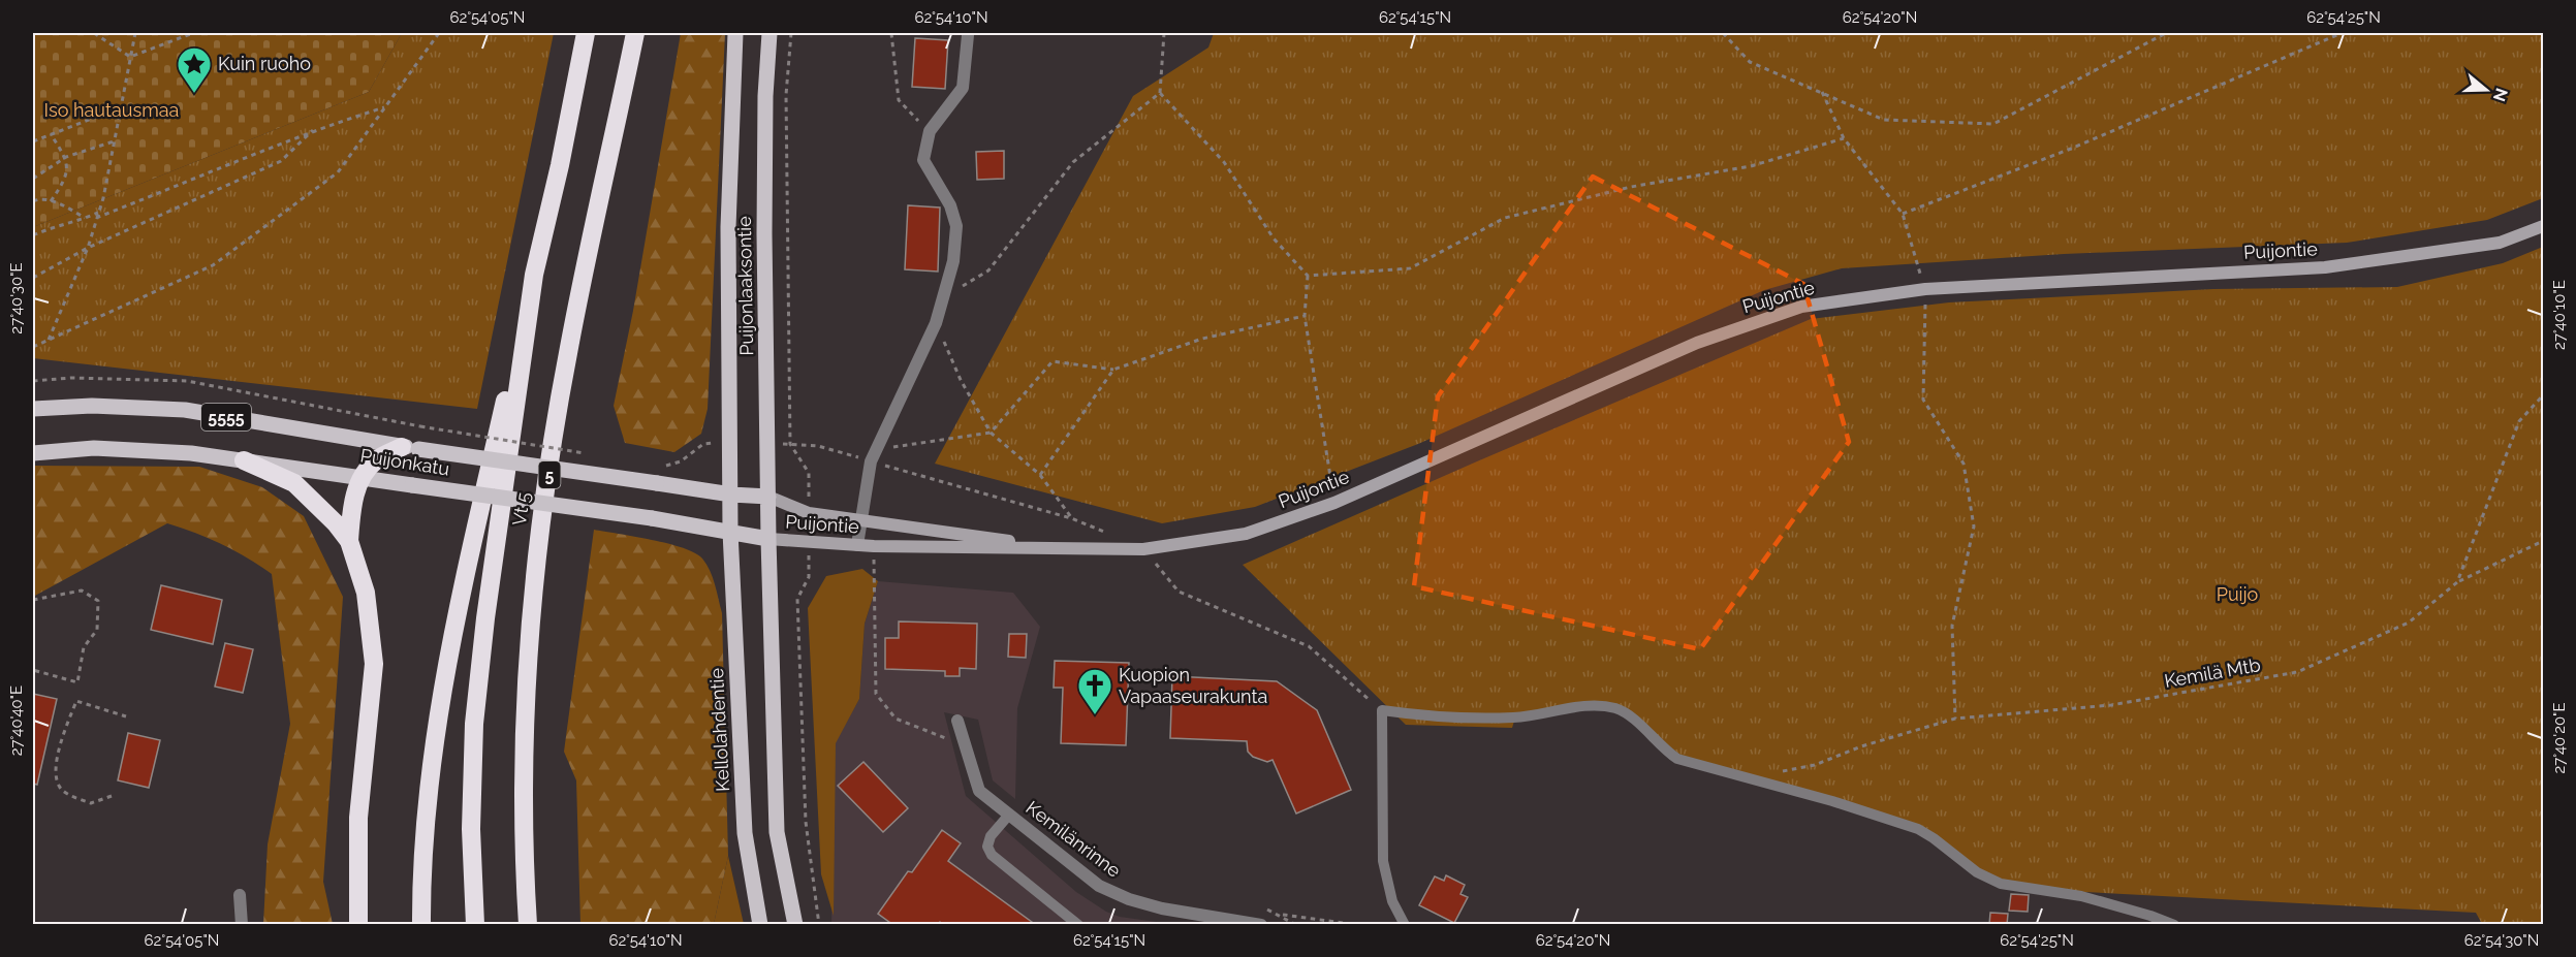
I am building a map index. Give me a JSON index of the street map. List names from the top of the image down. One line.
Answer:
{"streets":{"highway":["5","Vt 5"],"main road":["Puijonlaaksontie","5555","Puijonkatu","Kellolahdentie"],"street":["Puijontie","Kemilänrinne"],"path":["Kemilä Mtb"]},"crossings":[["Puijontie","Puijonlaaksontie"],["Puijontie","Puijonkatu"],["Puijonlaaksontie","Puijonkatu"],["Puijonlaaksontie","Kellolahdentie"],["Puijonkatu","Kellolahdentie"]],"parks":["Iso hautausmaa","Puijo"],"places":{"place":["Kuin ruoho"],"church":["Kuopion Vapaaseurakunta"]},"north":"right","coordinates":["62°54'05\"N","62°54'10\"N","62°54'15\"N","62°54'20\"N","62°54'25\"N","27°40'30\"E","27°40'10\"E","27°40'40\"E","27°40'20\"E","62°54'30\"N"]}
